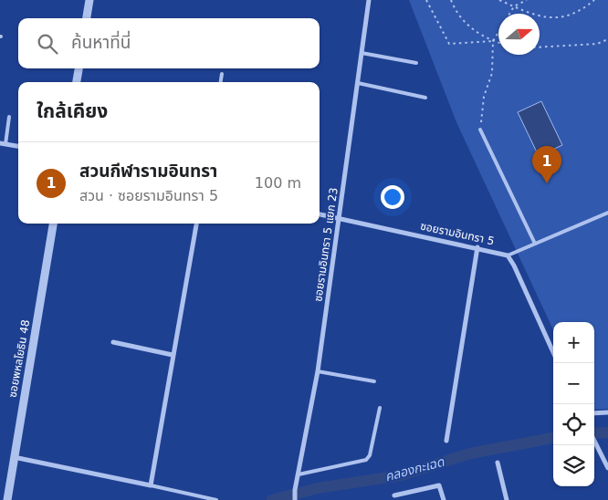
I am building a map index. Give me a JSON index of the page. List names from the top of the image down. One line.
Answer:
{"streets":{"street":["ซอยรามอินทรา 5","ซอยรามอินทรา 5 แยก 23","ซอยพหลโยธิน 48"]},"crossings":[["ซอยรามอินทรา 5","ซอยรามอินทรา 5 แยก 23"]],"water":["คลองกะเฉด"],"north":"right","page":{"search":"ค้นหาที่นี่","heading":"ใกล้เคียง","list":[{"mark":"1","name":"สวนกีฬารามอินทรา","note":"สวน · ซอยรามอินทรา 5","value":"100 m"}],"pins":"1","map_buttons":["+","−"]}}
